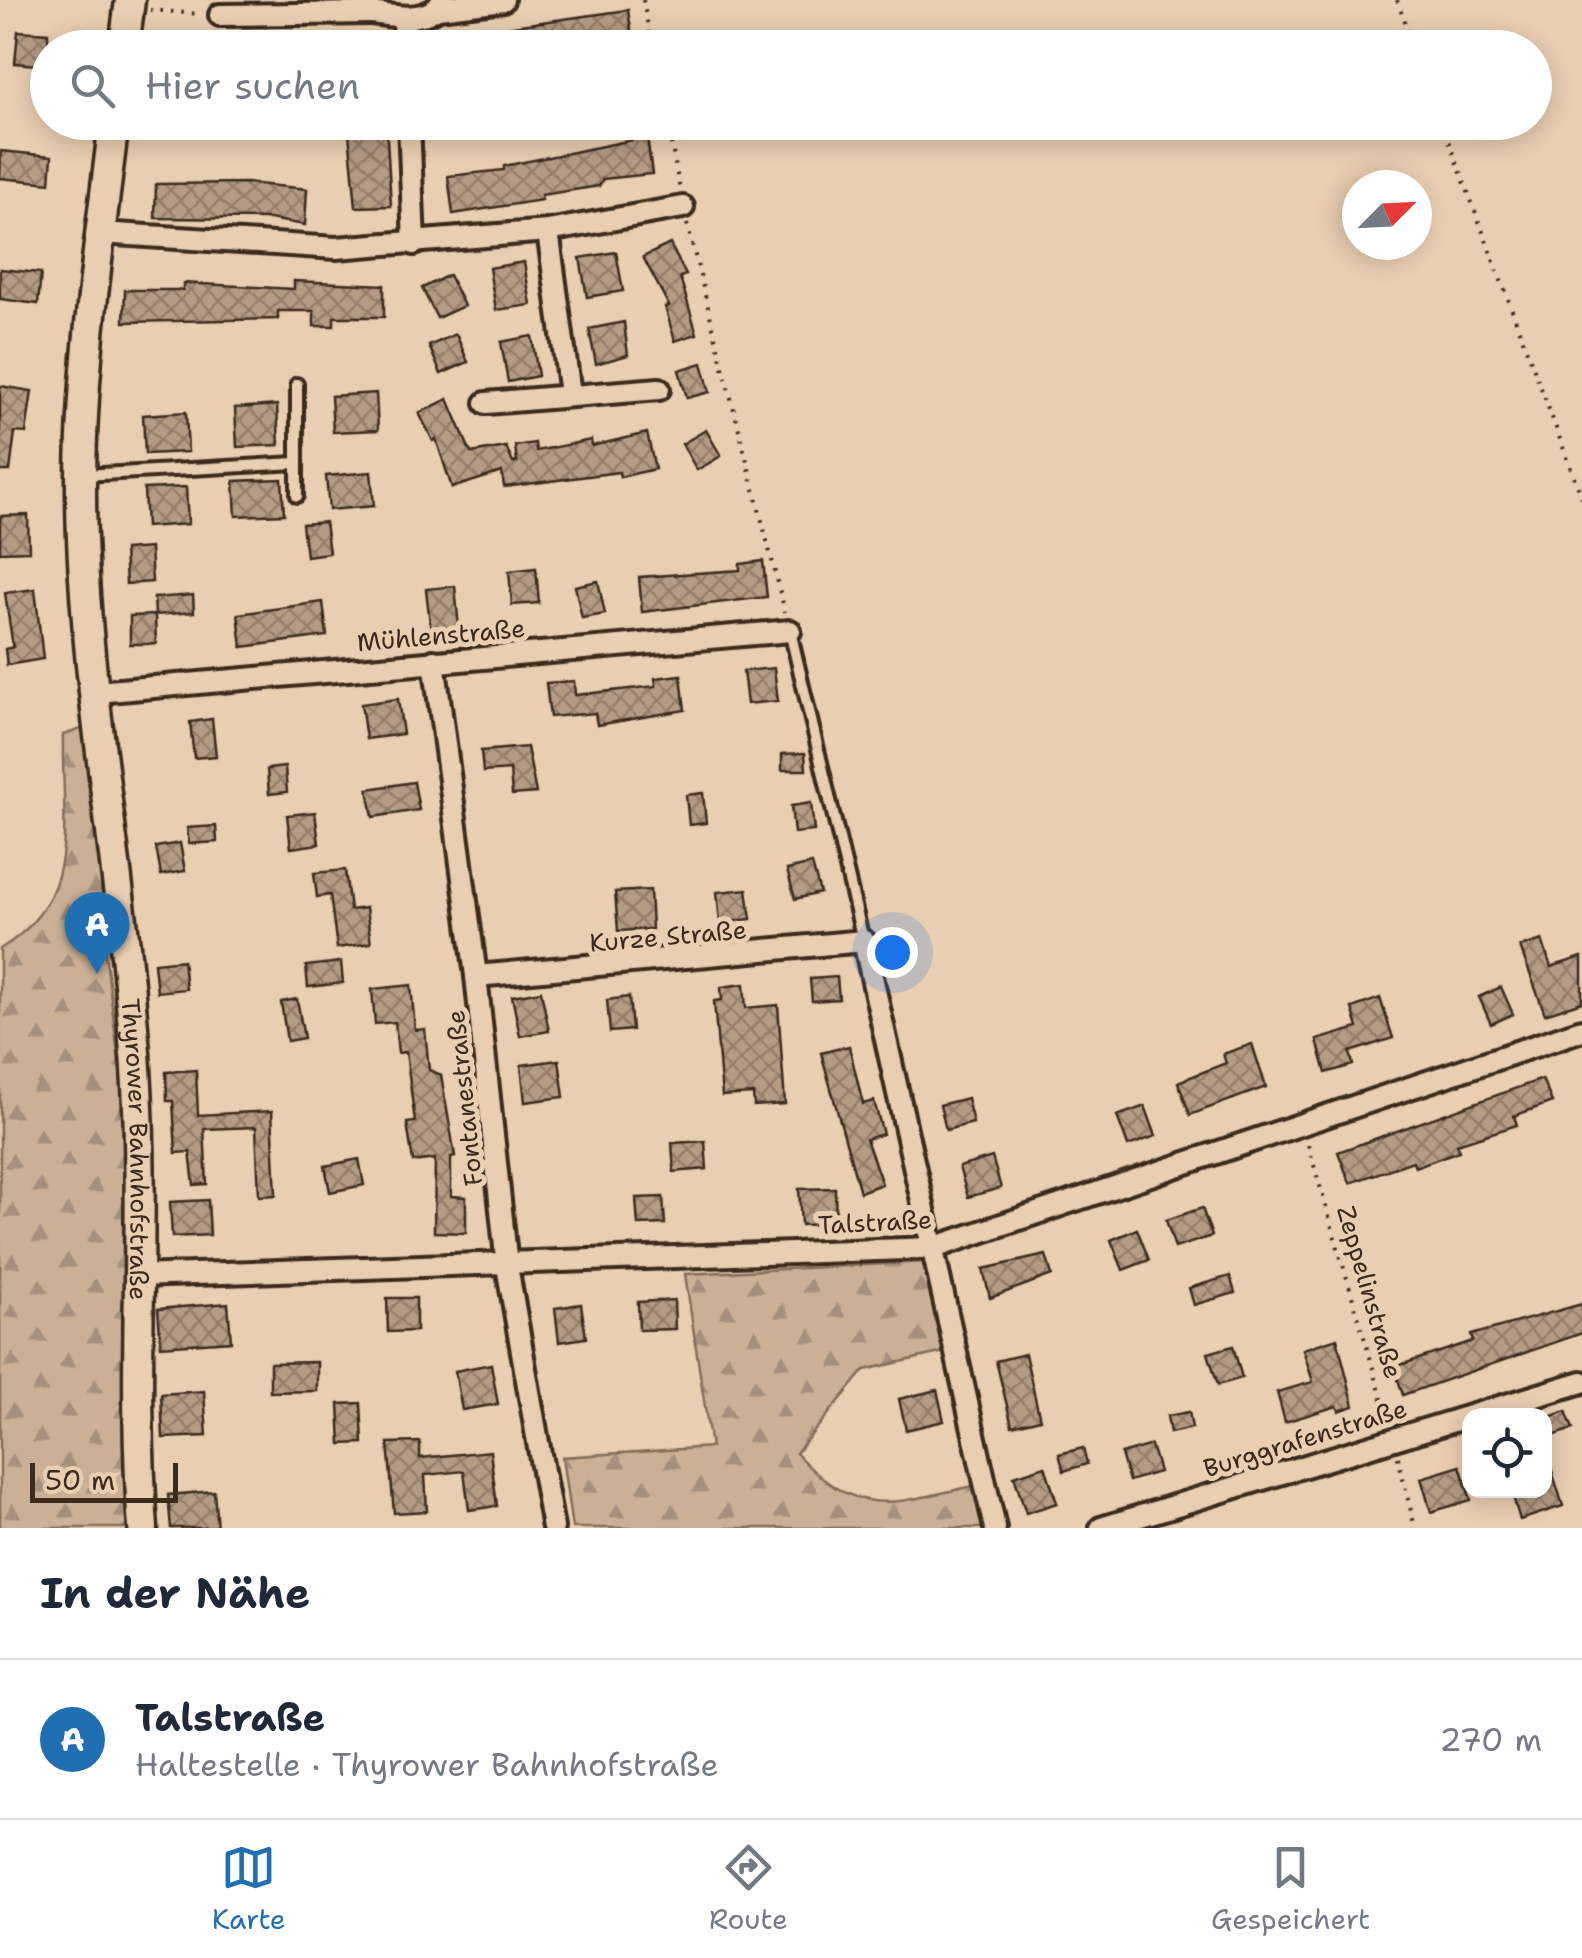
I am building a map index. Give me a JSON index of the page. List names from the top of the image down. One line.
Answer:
{"streets":{"main road":["Thyrower Bahnhofstraße"],"street":["Mühlenstraße","Kurze Straße","Fontanestraße","Talstraße","Burggrafenstraße"],"path":["Zeppelinstraße"]},"crossings":[["Mühlenstraße","Fontanestraße"],["Mühlenstraße","Thyrower Bahnhofstraße"],["Kurze Straße","Fontanestraße"],["Fontanestraße","Talstraße"],["Thyrower Bahnhofstraße","Talstraße"],["Talstraße","Zeppelinstraße"],["Zeppelinstraße","Burggrafenstraße"]],"scale_bar":"50 m","north":"top right","page":{"search":"Hier suchen","pins":"A","scale":"50 m","heading":"In der Nähe","list":[{"mark":"A","name":"Talstraße","note":"Haltestelle · Thyrower Bahnhofstraße","value":"270 m"}],"nav":["Karte","Route","Gespeichert"]}}
